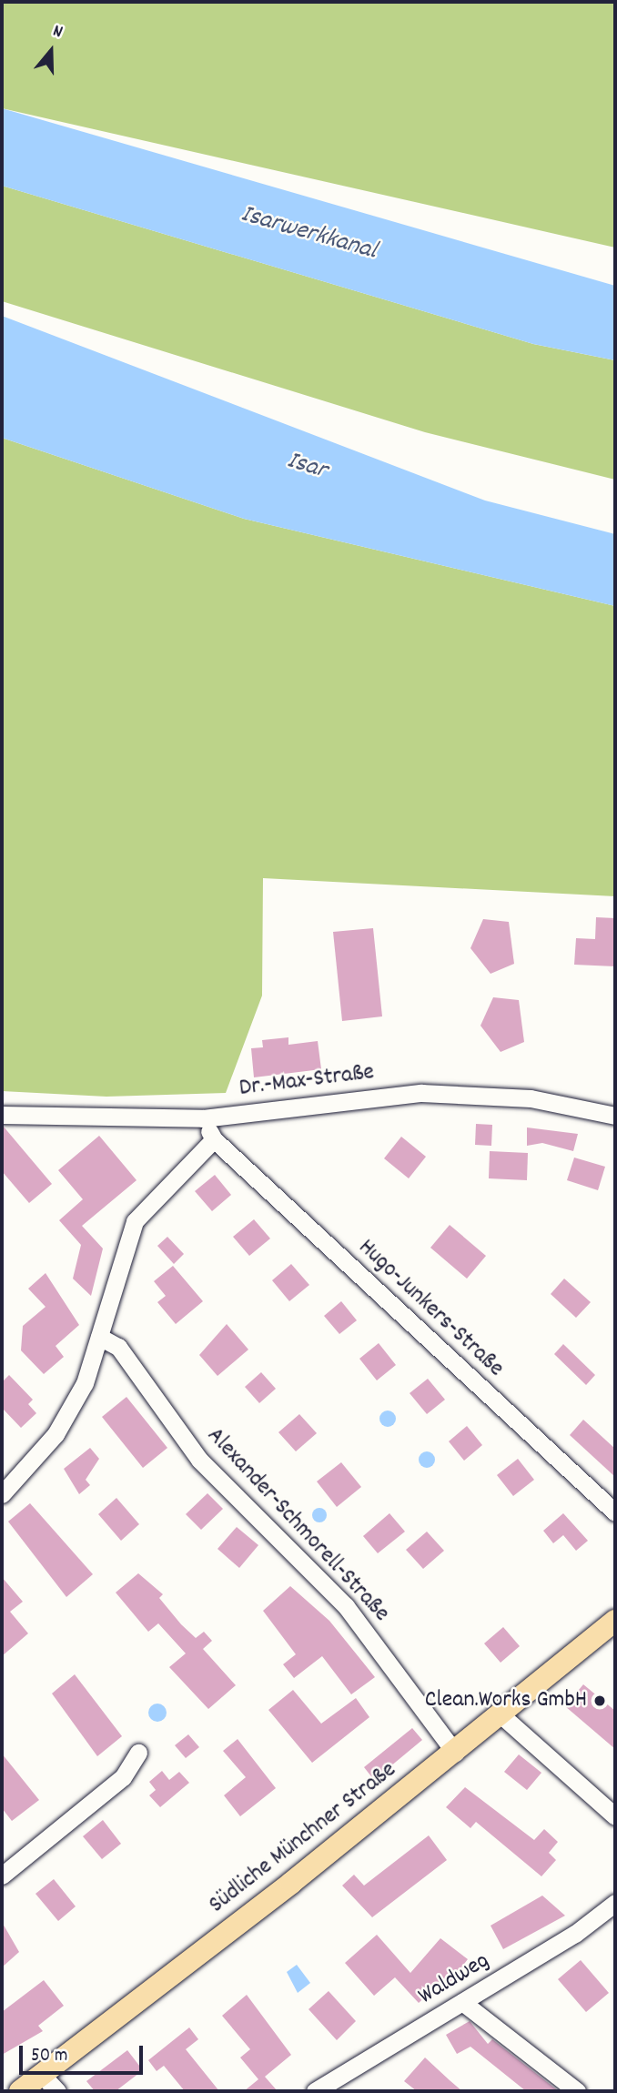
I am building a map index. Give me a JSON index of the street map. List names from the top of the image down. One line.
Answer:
{"streets":{"main road":["Südliche Münchner Straße"],"street":["Dr.-Max-Straße","Hugo-Junkers-Straße","Alexander-Schmorell-Straße","Waldweg"]},"crossings":[["Alexander-Schmorell-Straße","Südliche Münchner Straße"]],"water":["Isarwerkkanal","Isar"],"places":["Clean.Works GmbH"],"scale_bar":"50 m","north":"top"}
